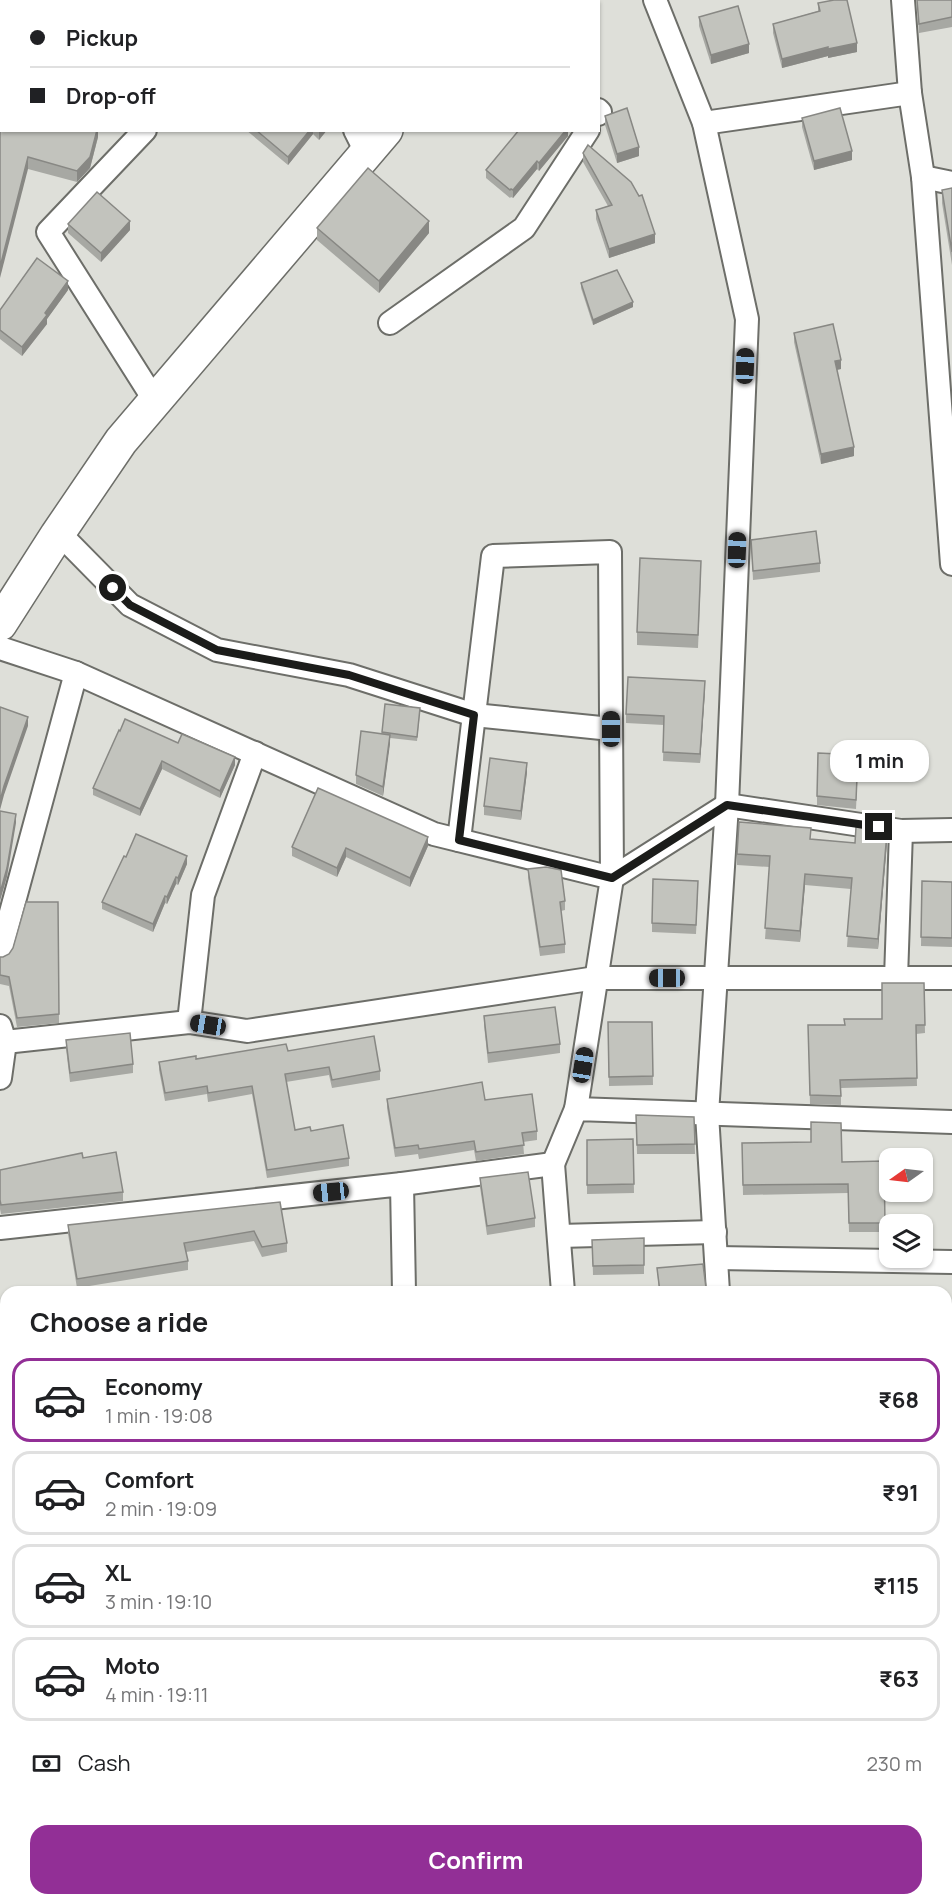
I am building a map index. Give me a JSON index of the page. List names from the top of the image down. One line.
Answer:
{"north":"left","page":{"banner":["Pickup","Drop-off"],"bubble":"1 min","heading":"Choose a ride","list":[{"name":"Economy","note":"1 min · 19:08","value":"₹68"},{"name":"Comfort","note":"2 min · 19:09","value":"₹91"},{"name":"XL","note":"3 min · 19:10","value":"₹115"},{"name":"Moto","note":"4 min · 19:11","value":"₹63"}],"pay":["Cash","230 m"],"buttons":"Confirm"}}
